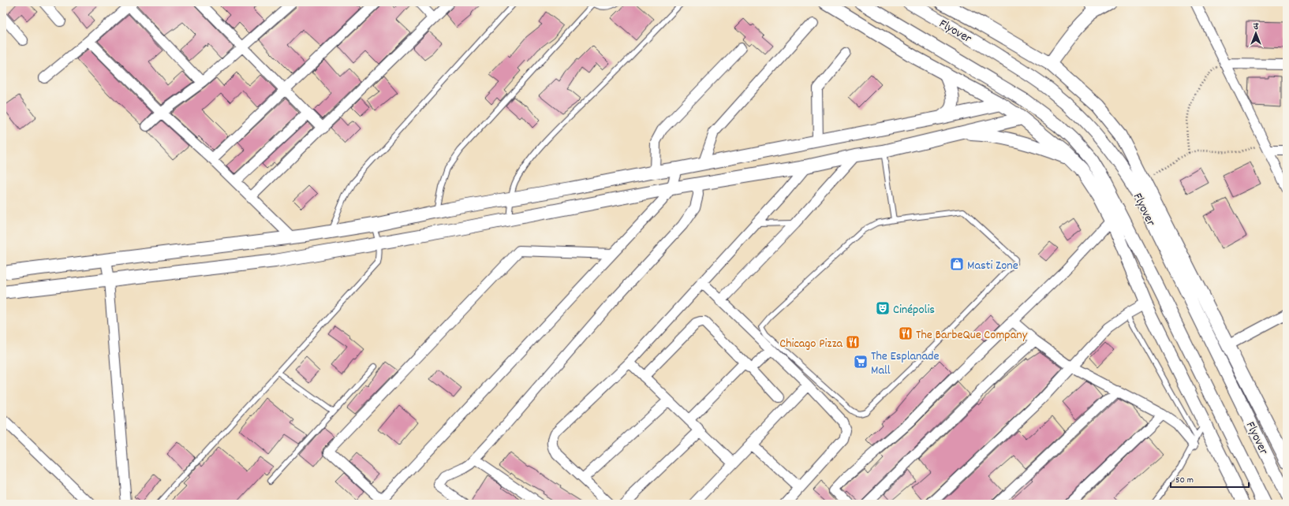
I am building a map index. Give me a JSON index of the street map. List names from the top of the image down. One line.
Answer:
{"streets":{"street":["Flyover"]},"places":{"shop":["Masti Zone"],"theatre":["Cinépolis"],"restaurant":["The BarbeQue Company","Chicago Pizza"],"supermarket":["The Esplanade Mall"]},"scale_bar":"50 m","north":"top"}
